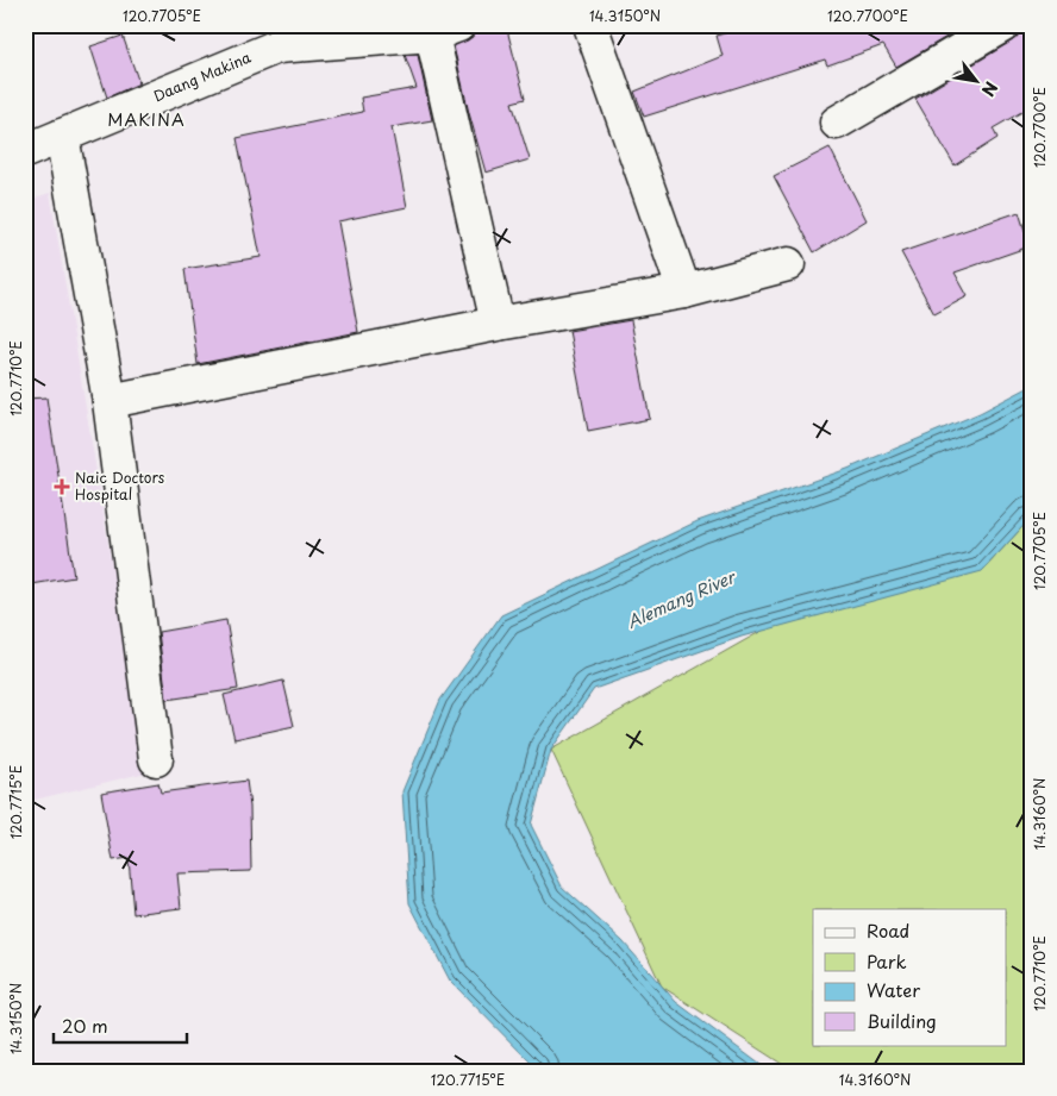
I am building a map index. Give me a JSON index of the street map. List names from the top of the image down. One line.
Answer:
{"streets":{"street":["Daang Makina"]},"districts":["MAKINA"],"water":["Alemang River"],"places":{"health":["Naic Doctors Hospital"]},"legend":["Road","Park","Water","Building"],"scale_bar":"20 m","north":"bottom right","coordinates":["120.7705°E","14.3150°N","120.7700°E","120.7710°E","120.7715°E","14.3160°N"]}
